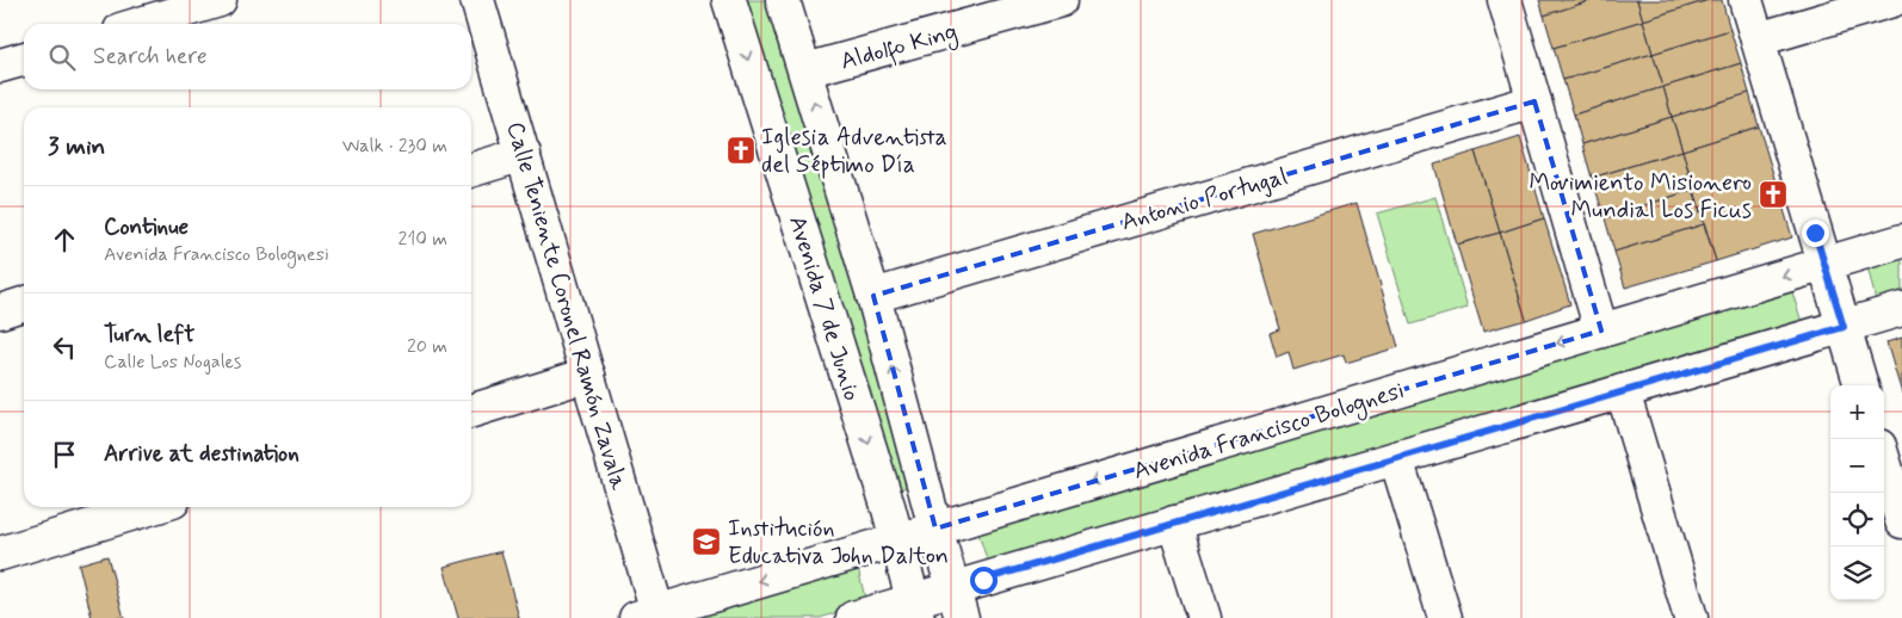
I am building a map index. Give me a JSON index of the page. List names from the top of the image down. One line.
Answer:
{"streets":{"street":["Aldolfo King","Antonio Portugal","Calle Teniente Coronel Ramón Zavala","Avenida 7 de Junio","Avenida Francisco Bolognesi"]},"crossings":[["Aldolfo King","Avenida 7 de Junio"],["Antonio Portugal","Avenida 7 de Junio"],["Calle Teniente Coronel Ramón Zavala","Avenida Francisco Bolognesi"],["Avenida 7 de Junio","Avenida Francisco Bolognesi"]],"places":{"church":["Iglesia Adventista del Séptimo Día","Movimiento Misionero Mundial Los Ficus"],"school or university":["Institución Educativa John Dalton"]},"page":{"search":"Search here","heading":["3 min","Walk · 230 m"],"list":[["Continue","Avenida Francisco Bolognesi","210 m"],["Turn left","Calle Los Nogales","20 m"],"Arrive at destination"],"map_buttons":["+","−"]}}
